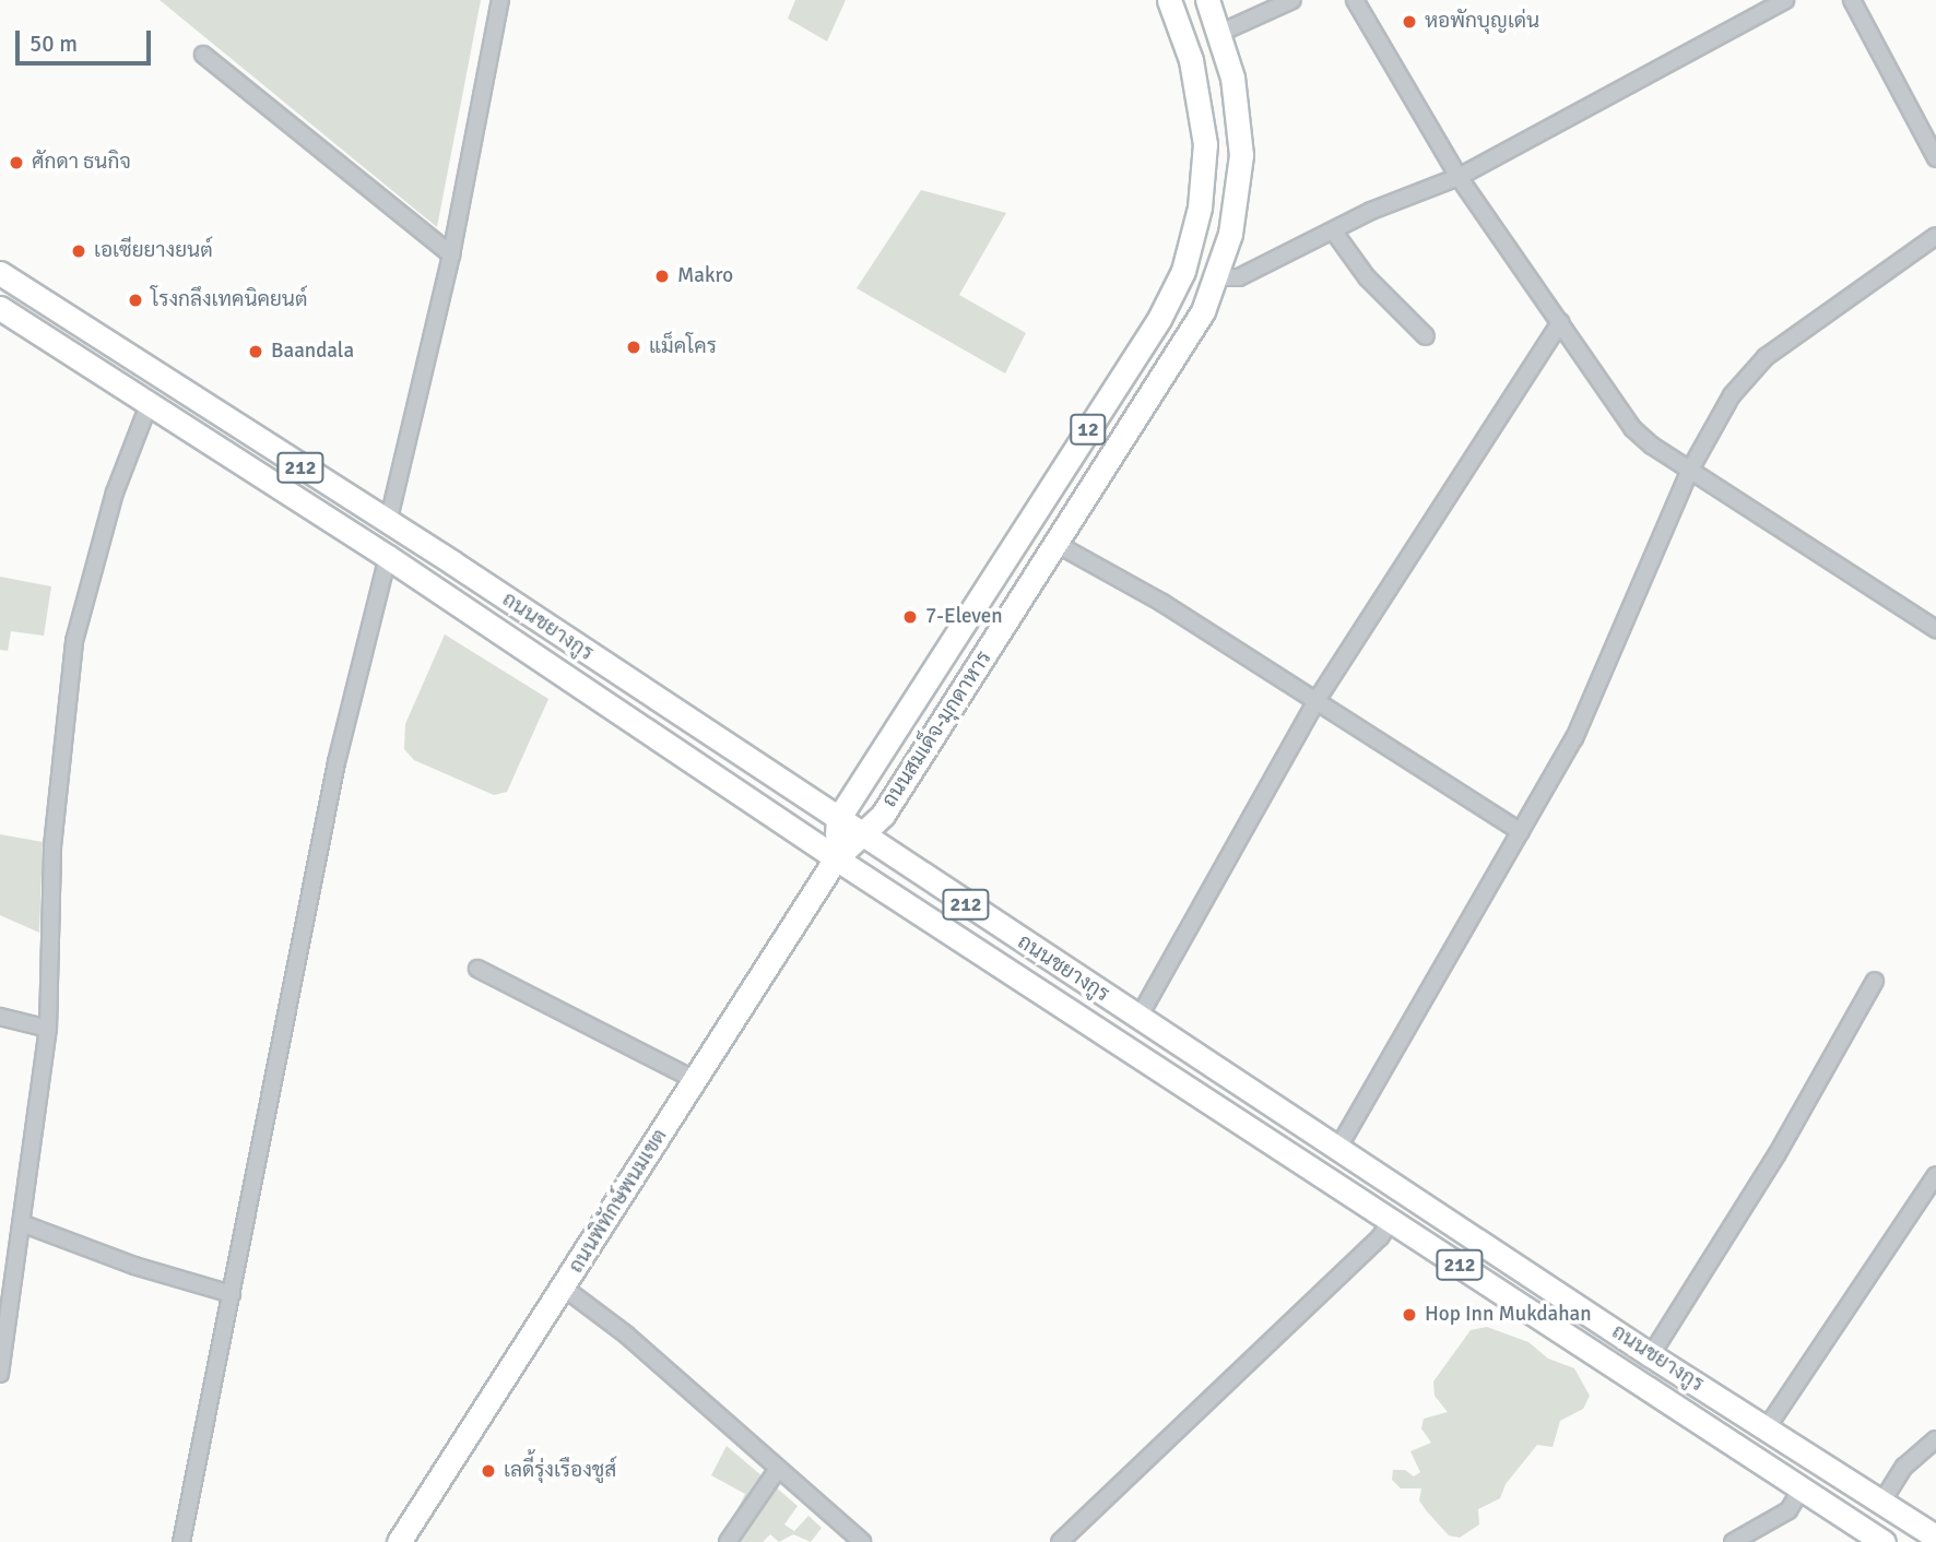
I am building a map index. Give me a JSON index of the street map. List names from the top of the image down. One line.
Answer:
{"streets":{"main road":["12","212","ถนนชยางกูร","ถนนสมเด็จ-มุกดาหาร","ถนนพิทักษ์พนมเขต"]},"crossings":[["ถนนชยางกูร","ถนนสมเด็จ-มุกดาหาร"],["ถนนชยางกูร","ถนนพิทักษ์พนมเขต"],["ถนนสมเด็จ-มุกดาหาร","ถนนพิทักษ์พนมเขต"]],"places":["หอพักบุญเด่น","ศักดา ธนกิจ","เอเซียยางยนต์","Makro","โรงกลึงเทคนิคยนต์","แม็คโคร","Baandala","7-Eleven","Hop Inn Mukdahan","เลดี้รุ่งเรืองชูส์"],"scale_bar":"50 m"}
